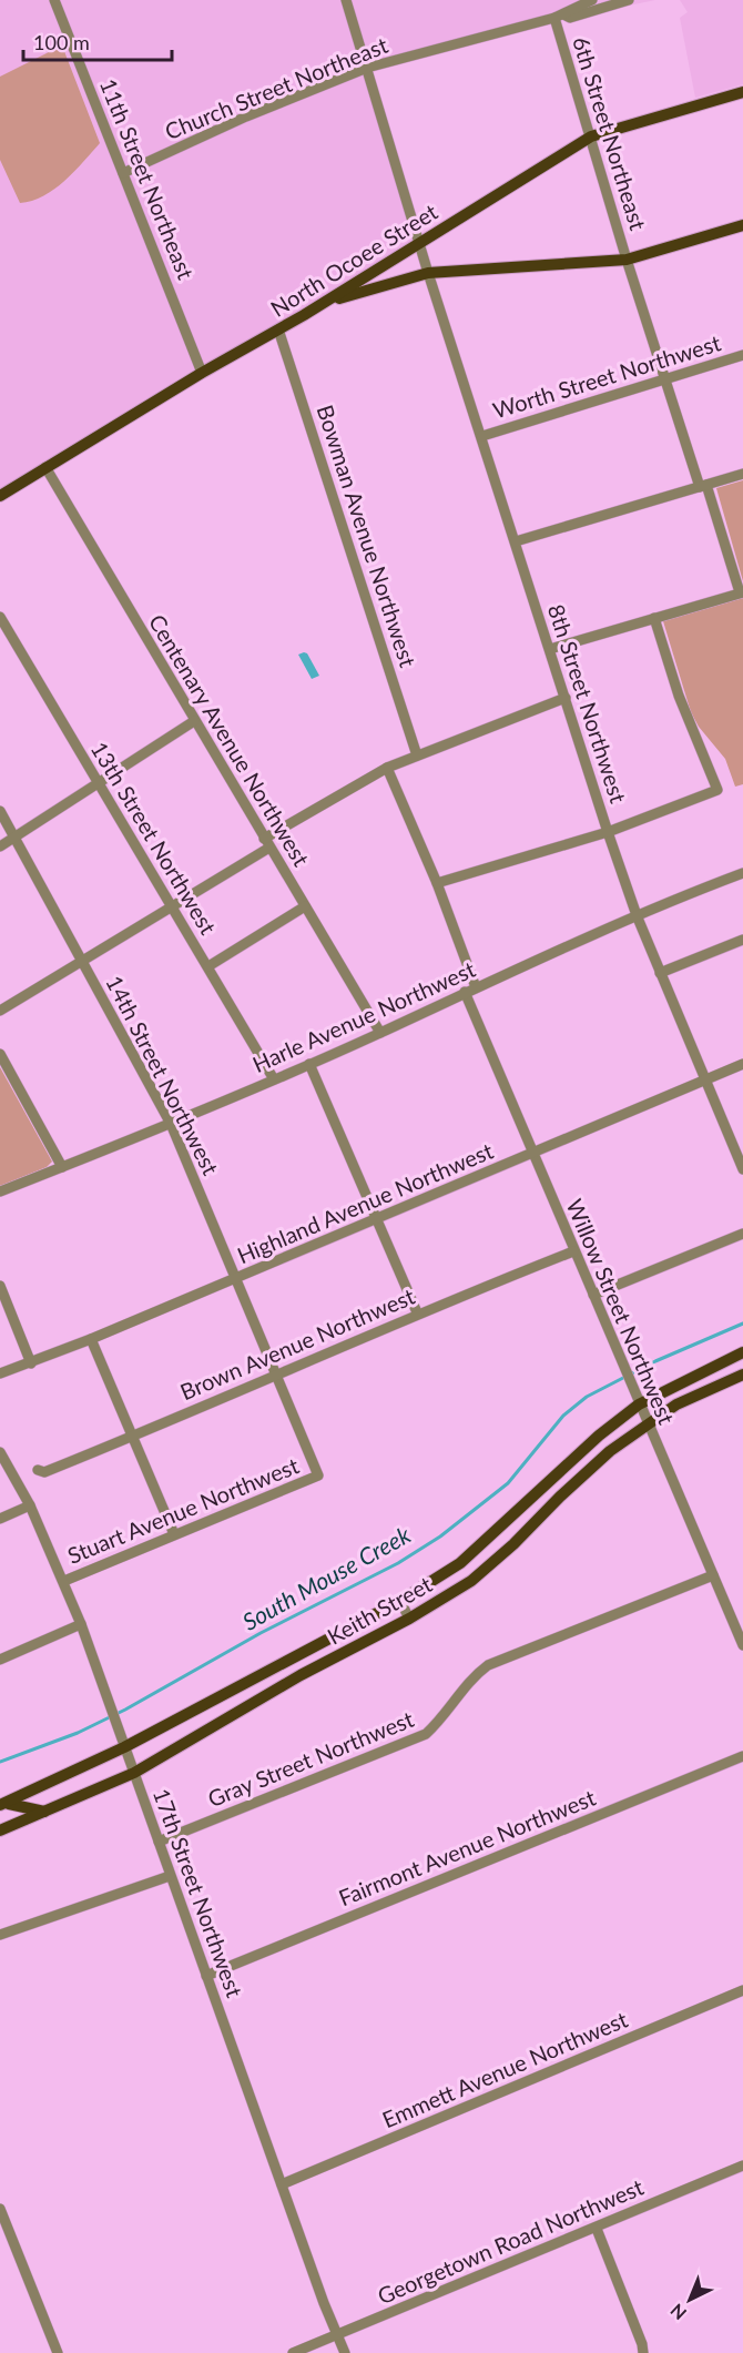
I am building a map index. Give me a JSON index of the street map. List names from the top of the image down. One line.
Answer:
{"streets":{"main road":["North Ocoee Street","Keith Street"],"street":["Church Street Northeast","6th Street Northeast","11th Street Northeast","Worth Street Northwest","Bowman Avenue Northwest","8th Street Northwest","Centenary Avenue Northwest","13th Street Northwest","Harle Avenue Northwest","14th Street Northwest","Highland Avenue Northwest","Willow Street Northwest","Brown Avenue Northwest","Stuart Avenue Northwest","Gray Street Northwest","Fairmont Avenue Northwest","17th Street Northwest","Emmett Avenue Northwest","Georgetown Road Northwest"]},"crossings":[["Church Street Northeast","6th Street Northeast"],["Church Street Northeast","11th Street Northeast"],["Church Street Northeast","8th Street Northwest"],["6th Street Northeast","North Ocoee Street"],["6th Street Northeast","Worth Street Northwest"],["11th Street Northeast","North Ocoee Street"],["North Ocoee Street","Bowman Avenue Northwest"],["North Ocoee Street","8th Street Northwest"],["North Ocoee Street","Centenary Avenue Northwest"],["Worth Street Northwest","8th Street Northwest"],["8th Street Northwest","Harle Avenue Northwest"],["8th Street Northwest","Highland Avenue Northwest"],["Centenary Avenue Northwest","Harle Avenue Northwest"],["13th Street Northwest","Harle Avenue Northwest"],["Harle Avenue Northwest","14th Street Northwest"],["Harle Avenue Northwest","Willow Street Northwest"],["14th Street Northwest","Highland Avenue Northwest"],["14th Street Northwest","Brown Avenue Northwest"],["14th Street Northwest","Stuart Avenue Northwest"],["Highland Avenue Northwest","Willow Street Northwest"],["Willow Street Northwest","Brown Avenue Northwest"],["Willow Street Northwest","Keith Street"],["Willow Street Northwest","Gray Street Northwest"],["Stuart Avenue Northwest","17th Street Northwest"],["Keith Street","17th Street Northwest"],["Gray Street Northwest","17th Street Northwest"],["Fairmont Avenue Northwest","17th Street Northwest"],["17th Street Northwest","Emmett Avenue Northwest"],["17th Street Northwest","Georgetown Road Northwest"]],"water":["South Mouse Creek"],"scale_bar":"100 m","north":"bottom left"}
